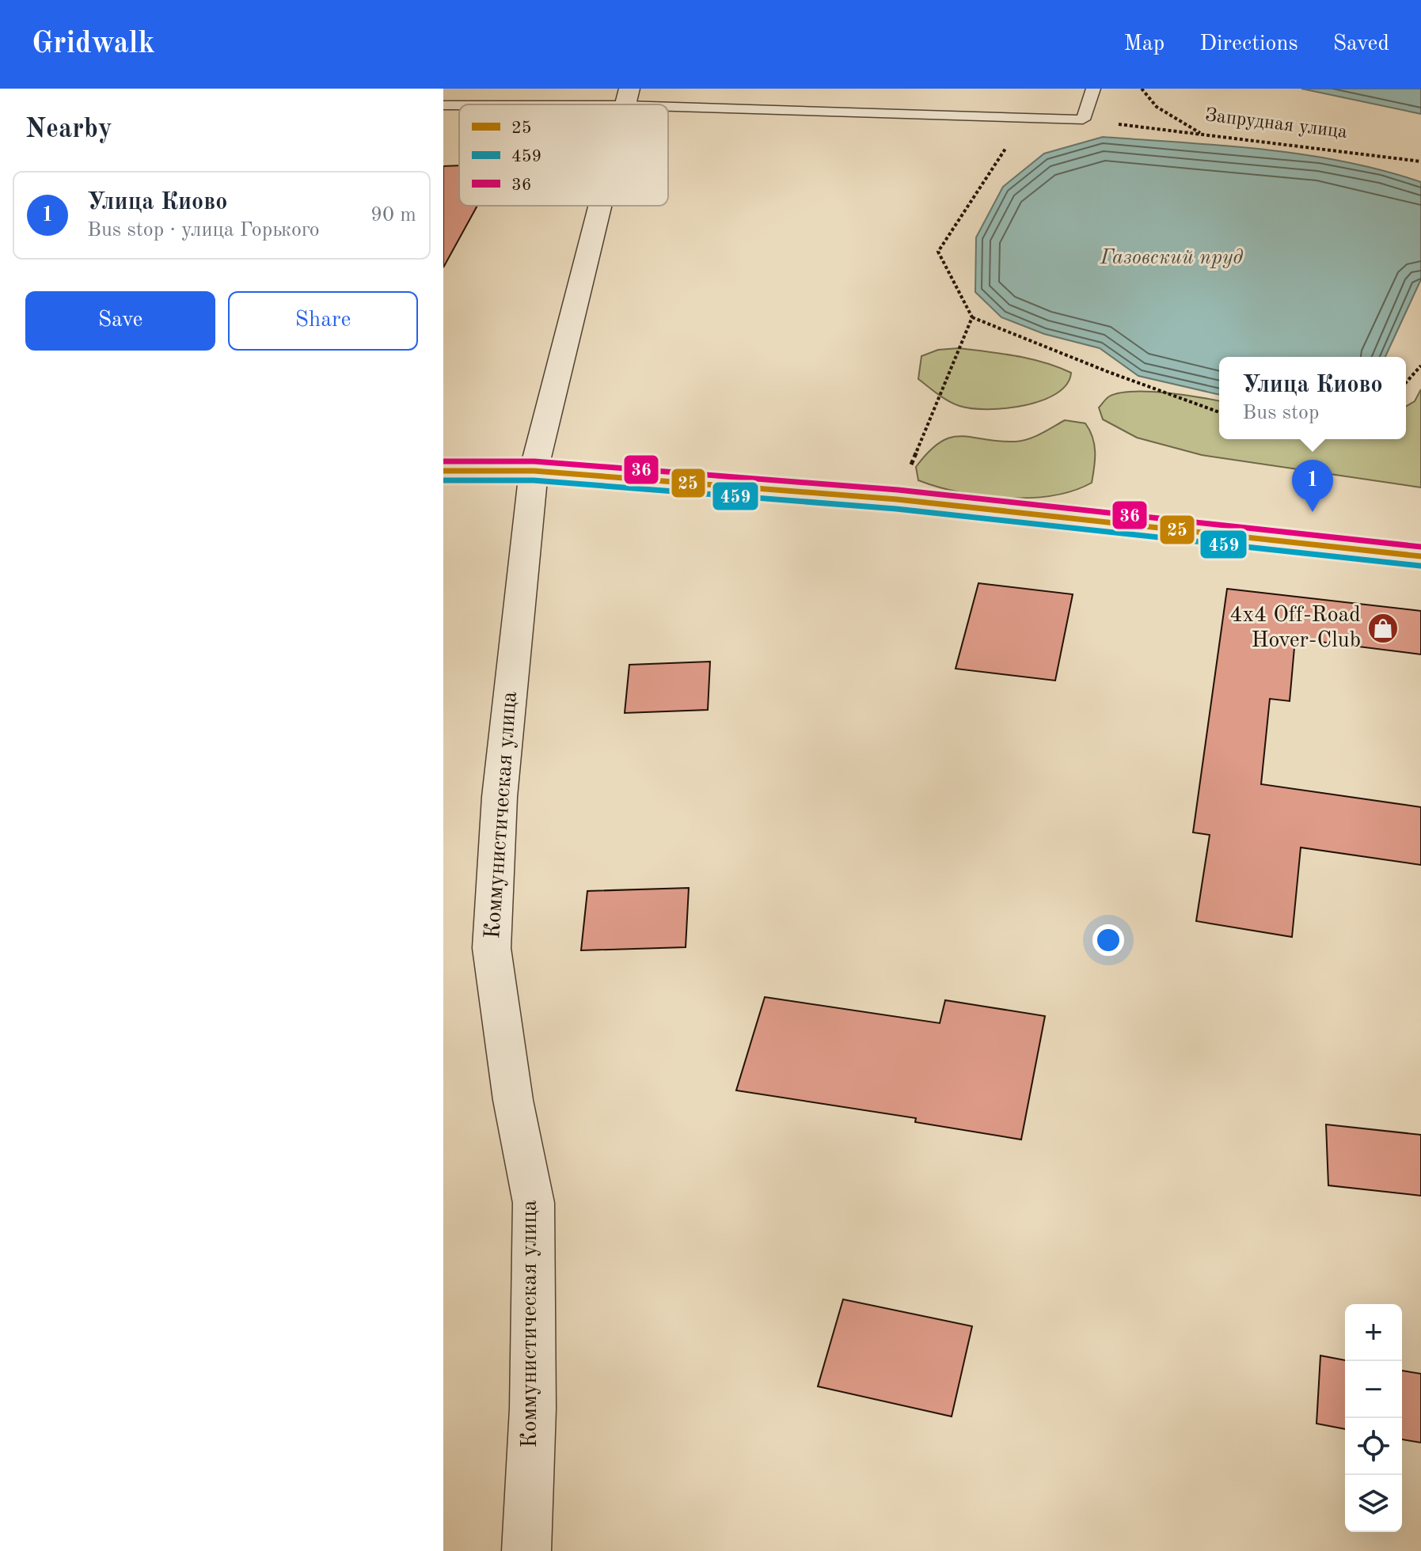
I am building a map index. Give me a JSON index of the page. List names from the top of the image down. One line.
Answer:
{"streets":{"street":["Коммунистическая улица"],"path":["Запрудная улица"]},"water":["Газовский пруд"],"places":{"shop":["4x4 Off-Road Hover-Club"]},"lines":["transit line 36","transit line 25","transit line 459"],"legend":["25","459","36"],"page":{"header":"Gridwalk","nav":["Map","Directions","Saved"],"heading":"Nearby","list":[{"mark":"1","name":"Улица Киово","note":"Bus stop · улица Горького","value":"90 m"}],"buttons":["Save","Share"],"popup":["Улица Киово","Bus stop"],"pins":"1","map_buttons":["+","−"]}}
